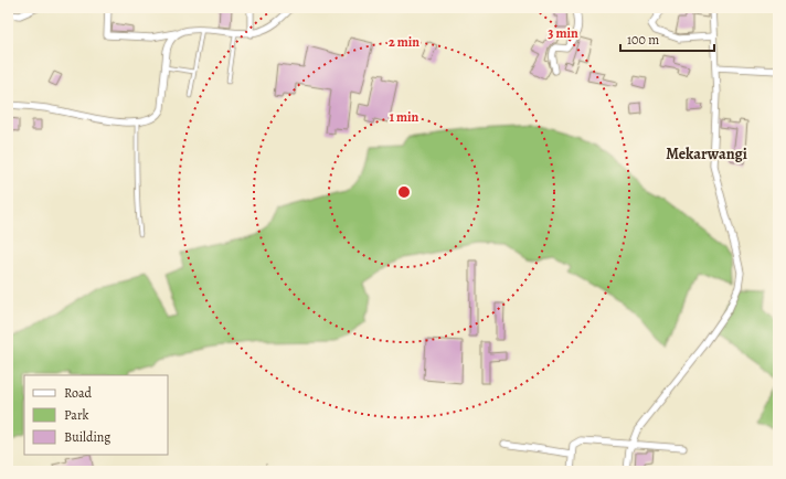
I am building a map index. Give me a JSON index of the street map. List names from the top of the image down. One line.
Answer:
{"districts":["Mekarwangi"],"legend":["Road","Park","Building"],"scale_bar":"100 m","rings":["3 min","2 min","1 min"]}
